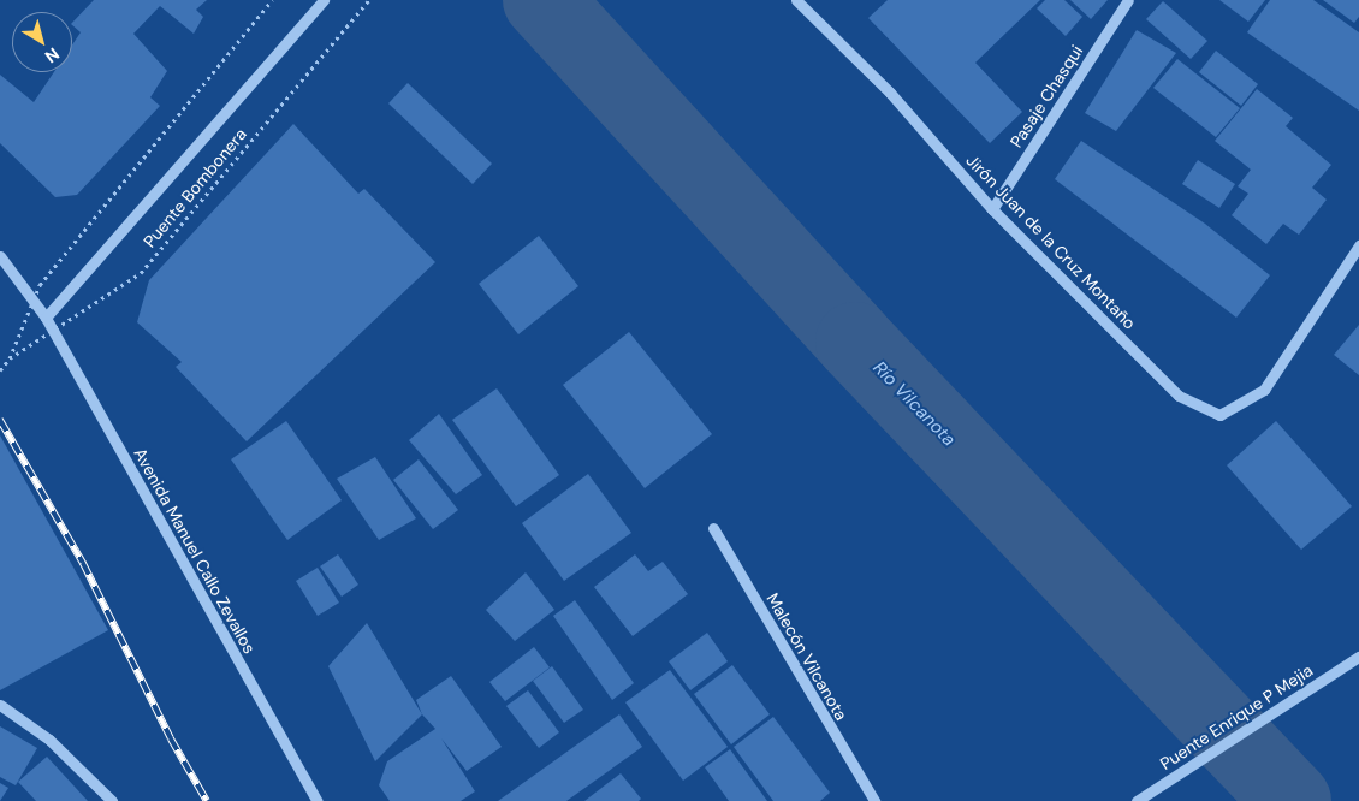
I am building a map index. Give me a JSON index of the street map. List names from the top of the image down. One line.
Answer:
{"streets":{"street":["Pasaje Chasqui","Jirón Juan de la Cruz Montaño","Avenida Manuel Callo Zevallos","Malecón Vilcanota","Puente Enrique P Mejia"],"path":["Puente Bombonera"]},"crossings":[["Pasaje Chasqui","Jirón Juan de la Cruz Montaño"]],"water":["Río Vilcanota"],"north":"bottom right"}
